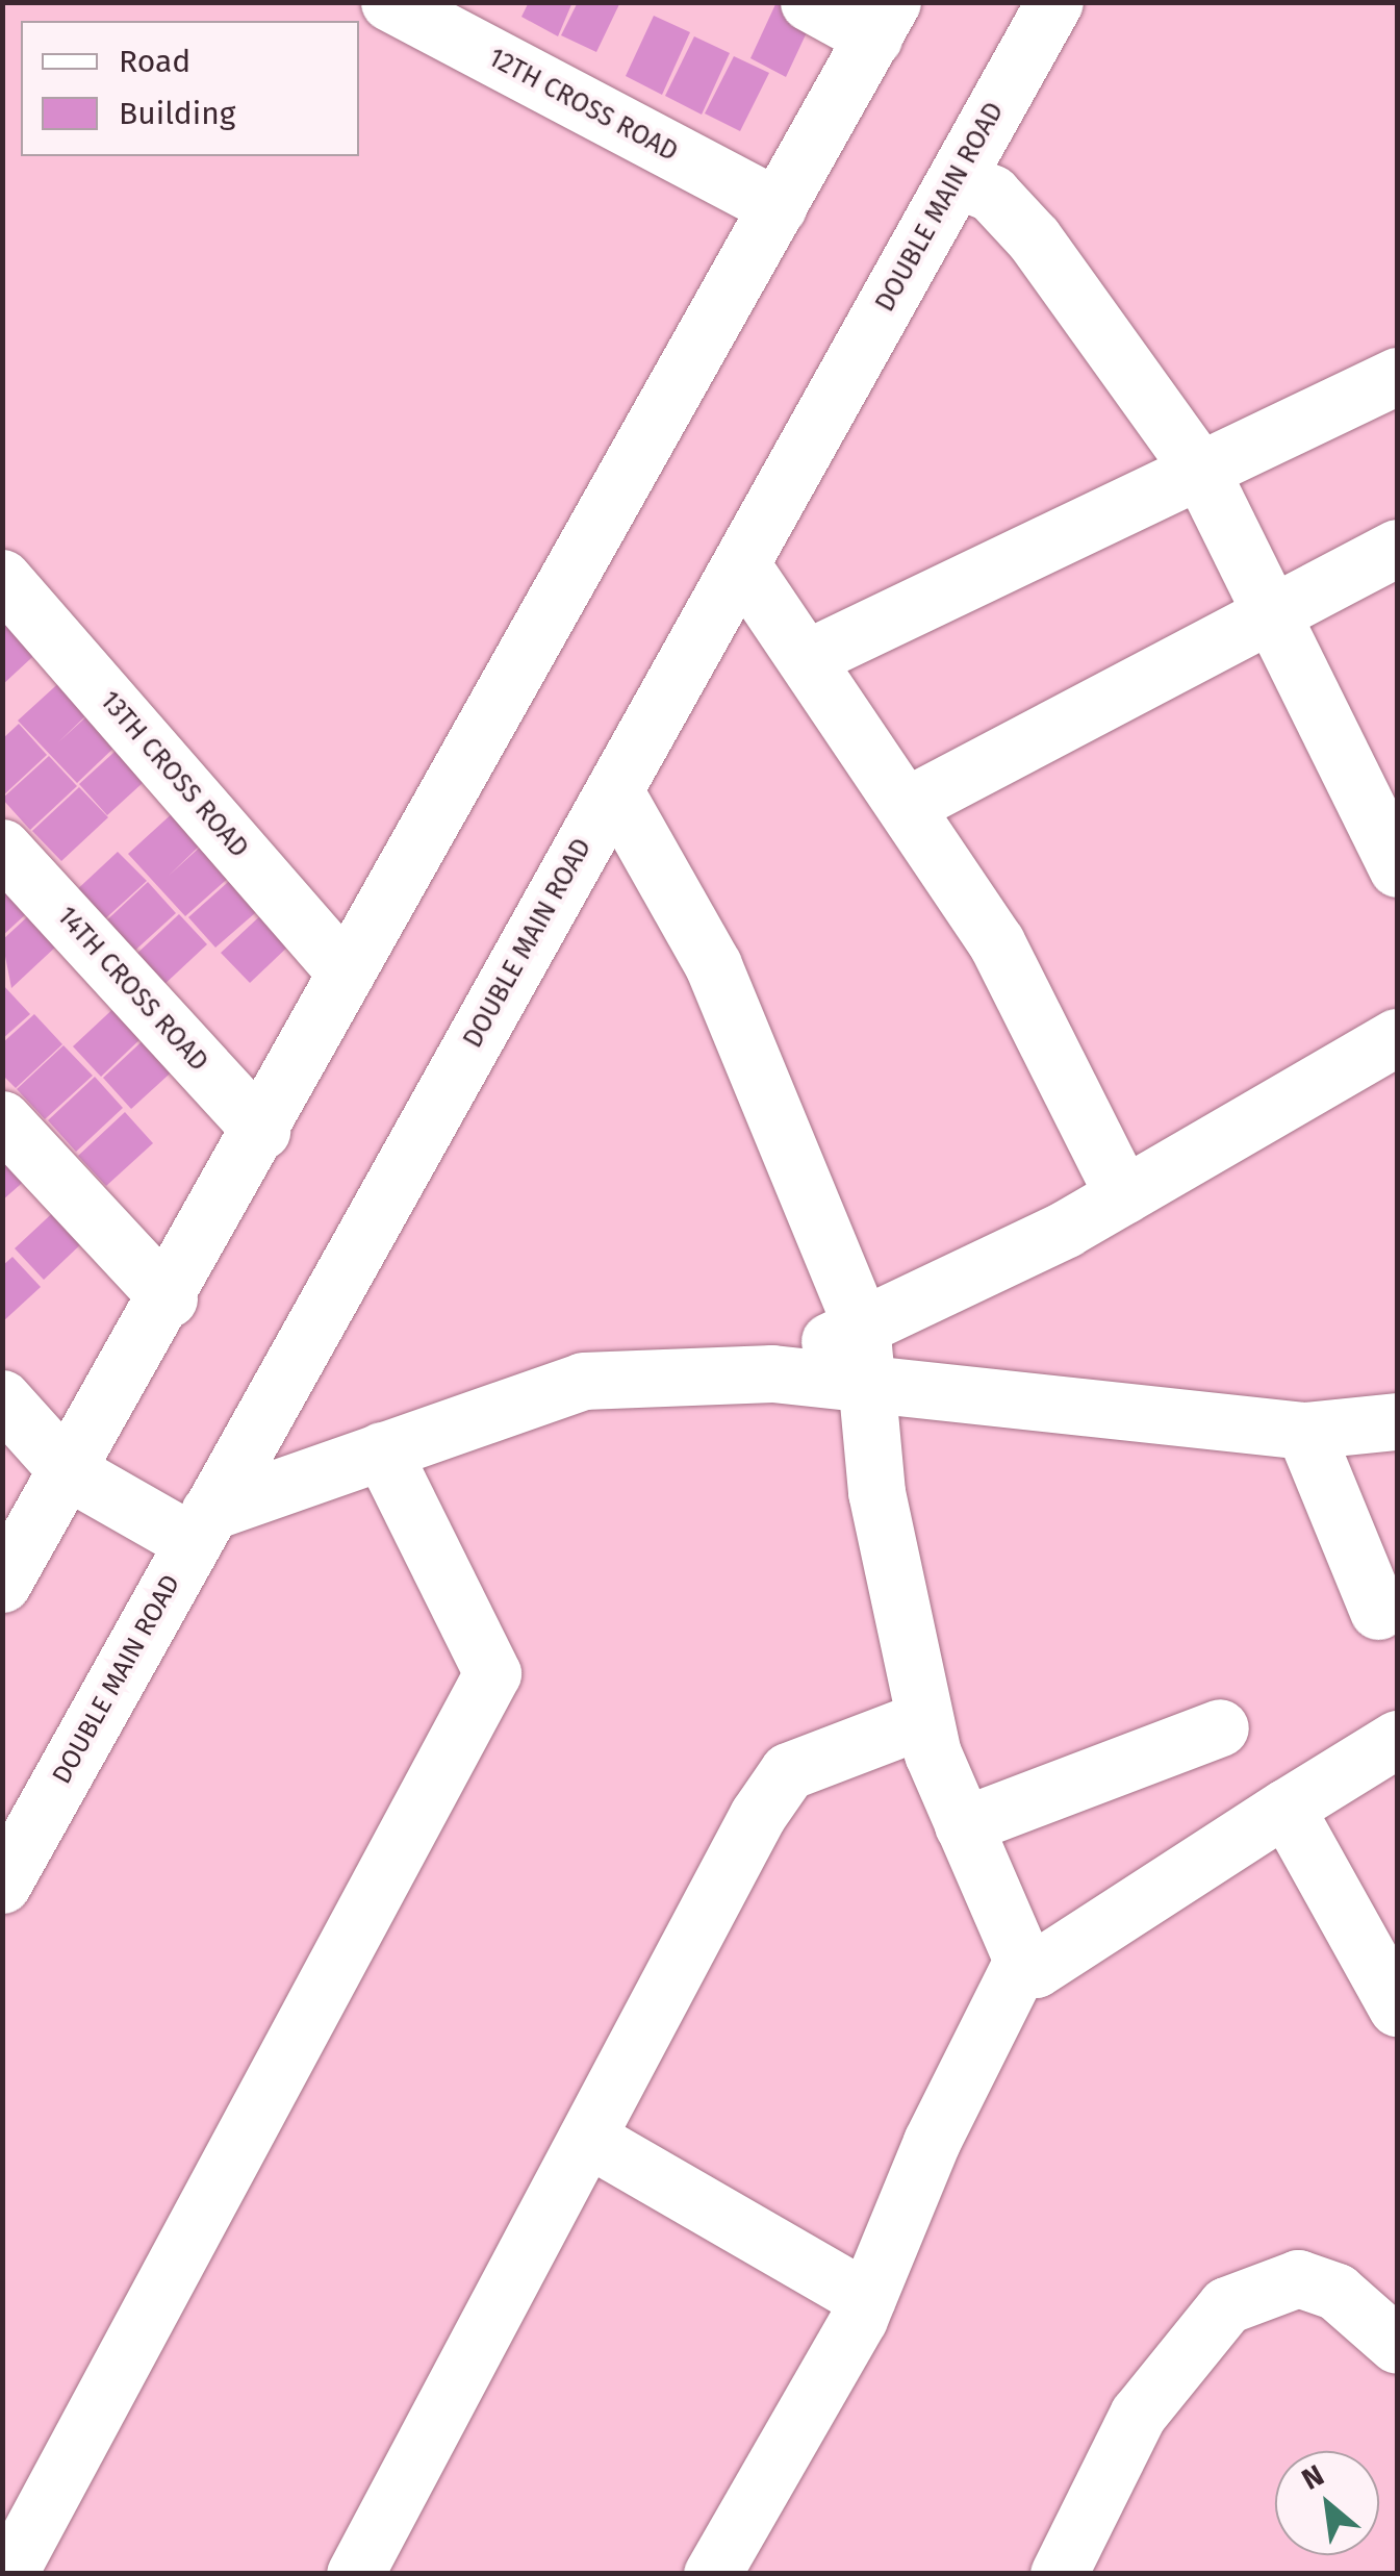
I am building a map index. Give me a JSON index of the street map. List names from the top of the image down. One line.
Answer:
{"streets":{"street":["12TH CROSS ROAD","DOUBLE MAIN ROAD","13TH CROSS ROAD","14TH CROSS ROAD"]},"legend":["Road","Building"],"north":"top left"}
